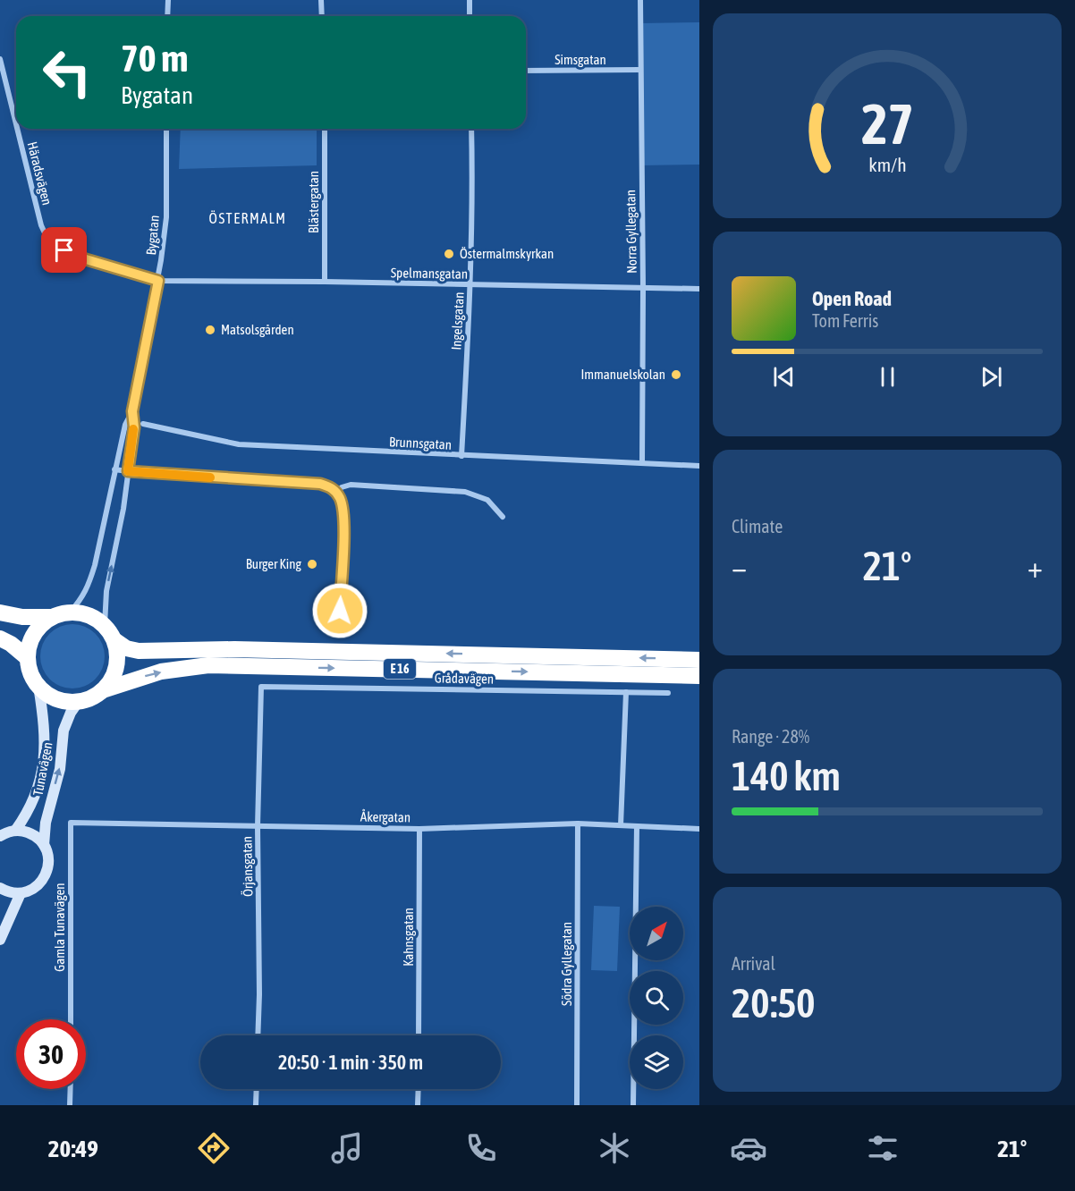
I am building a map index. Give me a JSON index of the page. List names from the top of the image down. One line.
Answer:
{"streets":{"highway":["E 16"],"street":["Simsgatan","Häradsvägen","Blästergatan","Norra Gyllegatan","Bygatan","Spelmansgatan","Ingelsgatan","Brunnsgatan","Grådavägen","Tunavägen","Åkergatan","Örjansgatan","Gamla Tunavägen","Kahnsgatan","Södra Gyllegatan"]},"crossings":[["Simsgatan","Norra Gyllegatan"],["Häradsvägen","Bygatan"],["Häradsvägen","Spelmansgatan"],["Blästergatan","Spelmansgatan"],["Norra Gyllegatan","Spelmansgatan"],["Norra Gyllegatan","Brunnsgatan"],["Bygatan","Spelmansgatan"],["Bygatan","E 16"],["Bygatan","Tunavägen"],["Spelmansgatan","Ingelsgatan"],["Ingelsgatan","Brunnsgatan"],["E 16","Tunavägen"],["Grådavägen","Örjansgatan"],["Åkergatan","Örjansgatan"],["Åkergatan","Gamla Tunavägen"],["Åkergatan","Kahnsgatan"],["Åkergatan","Södra Gyllegatan"]],"districts":["ÖSTERMALM"],"places":["Östermalmskyrkan","Matsolsgården","Immanuelskolan","Burger King"],"north":"top right","page":{"turn":["70 m","Bygatan"],"song":["Open Road","Tom Ferris"],"tile":["Climate",["Range · 28%","140 km"],["Arrival","20:50"]],"heat":["−","21°","+"],"limit":"30","trip":"20:50 · 1 min · 350 m","tabs":["20:49","21°"],"gauge":["27","km/h"]}}
